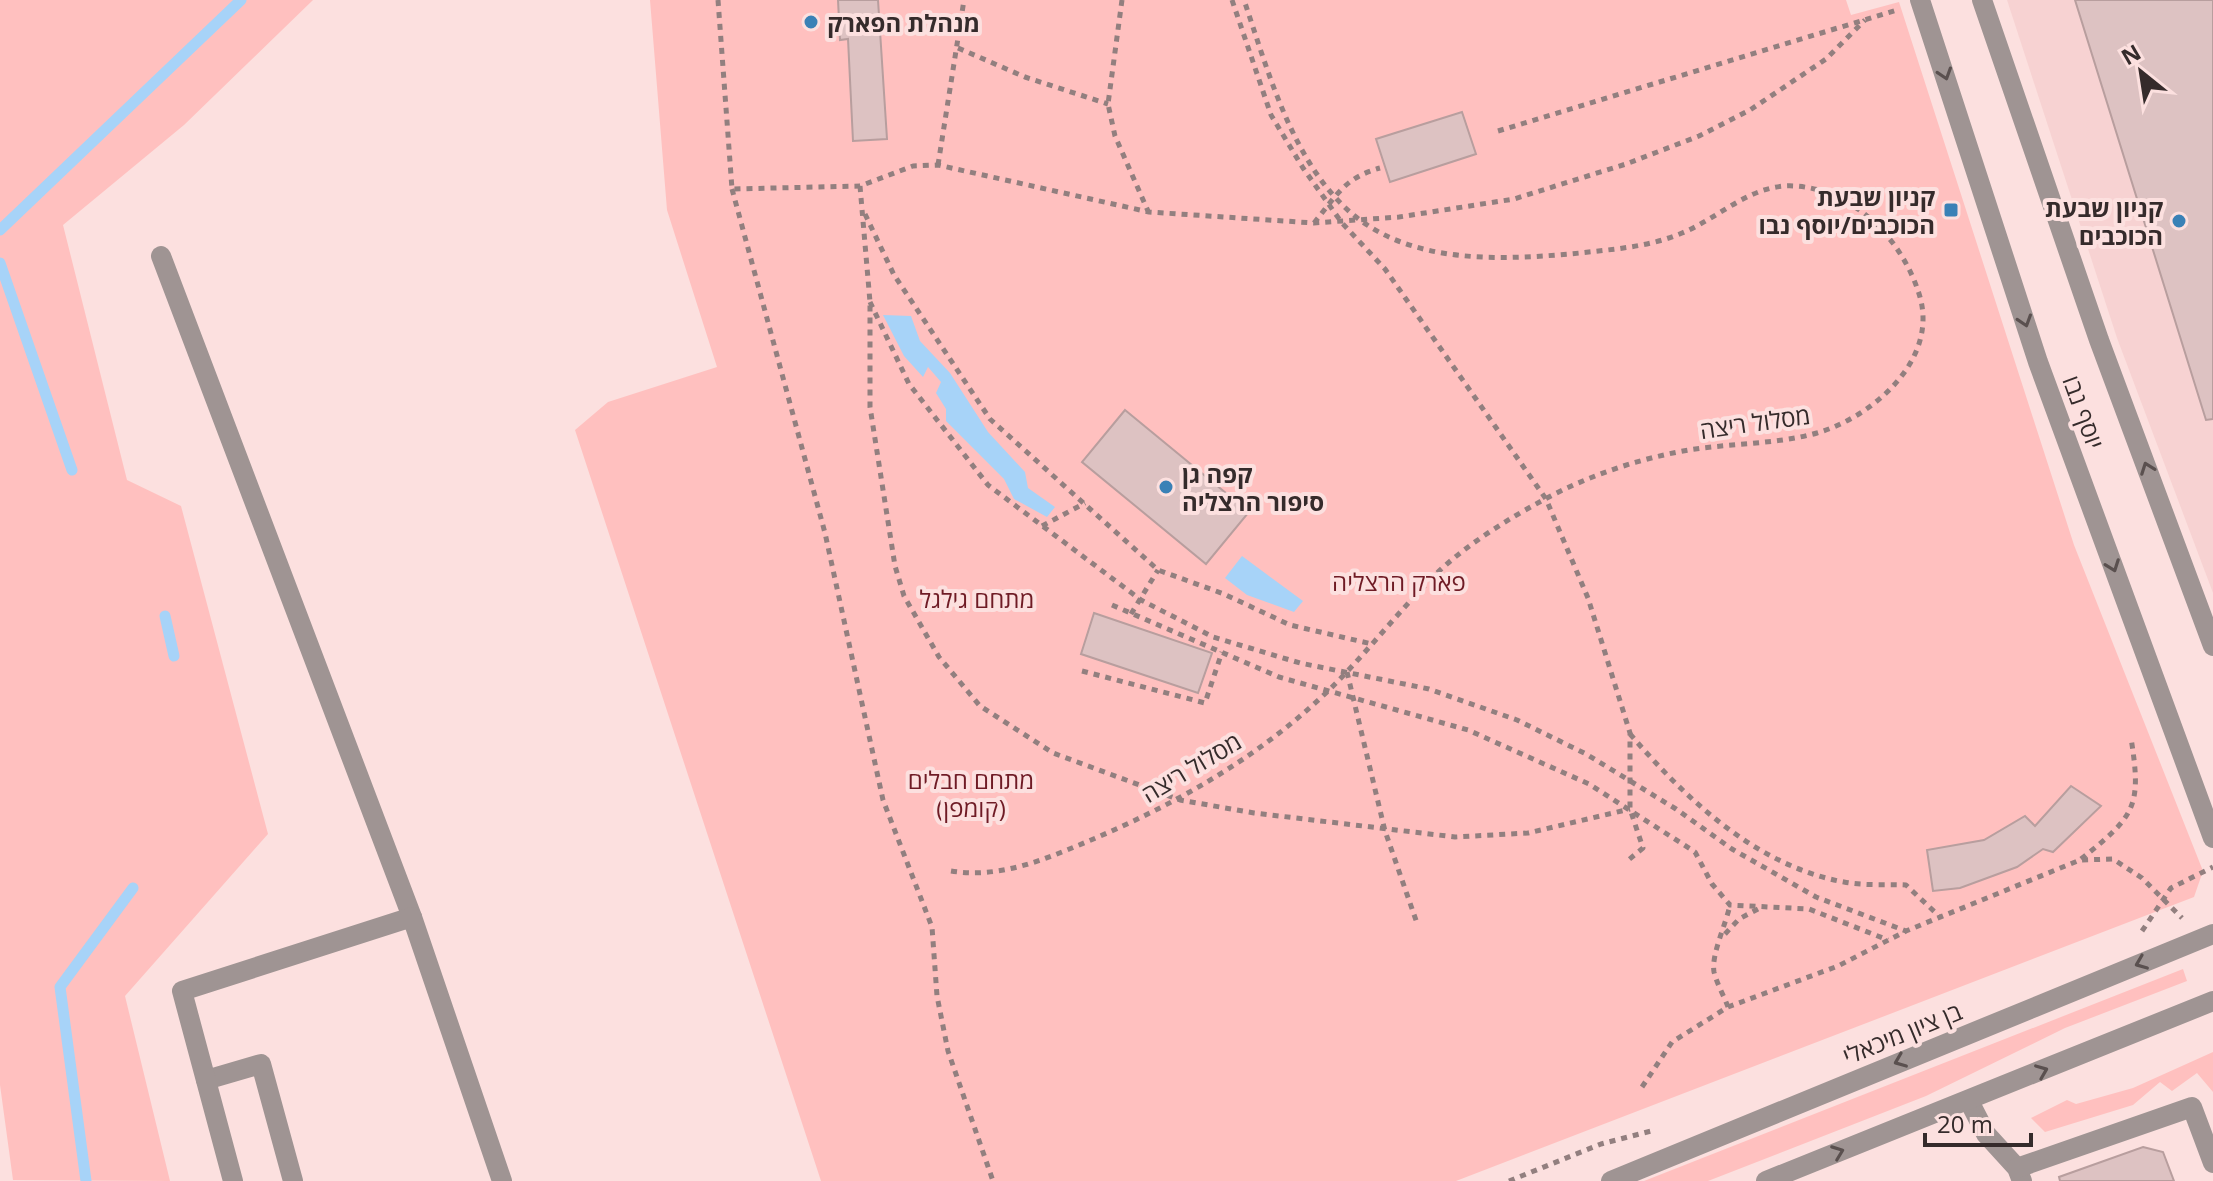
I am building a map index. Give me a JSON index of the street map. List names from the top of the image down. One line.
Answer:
{"streets":{"street":["יוסף נבו","בן ציון מיכאלי"],"path":["מסלול ריצה"]},"parks":["פארק הרצליה","מתחם גילגל","מתחם חבלים (קומפן)"],"places":{"other":["מנהלת הפארק","קניון שבעת הכוכבים","קפה גן סיפור הרצליה"],"transit":["קניון שבעת הכוכבים/יוסף נבו"]},"scale_bar":"20 m","north":"top left"}
